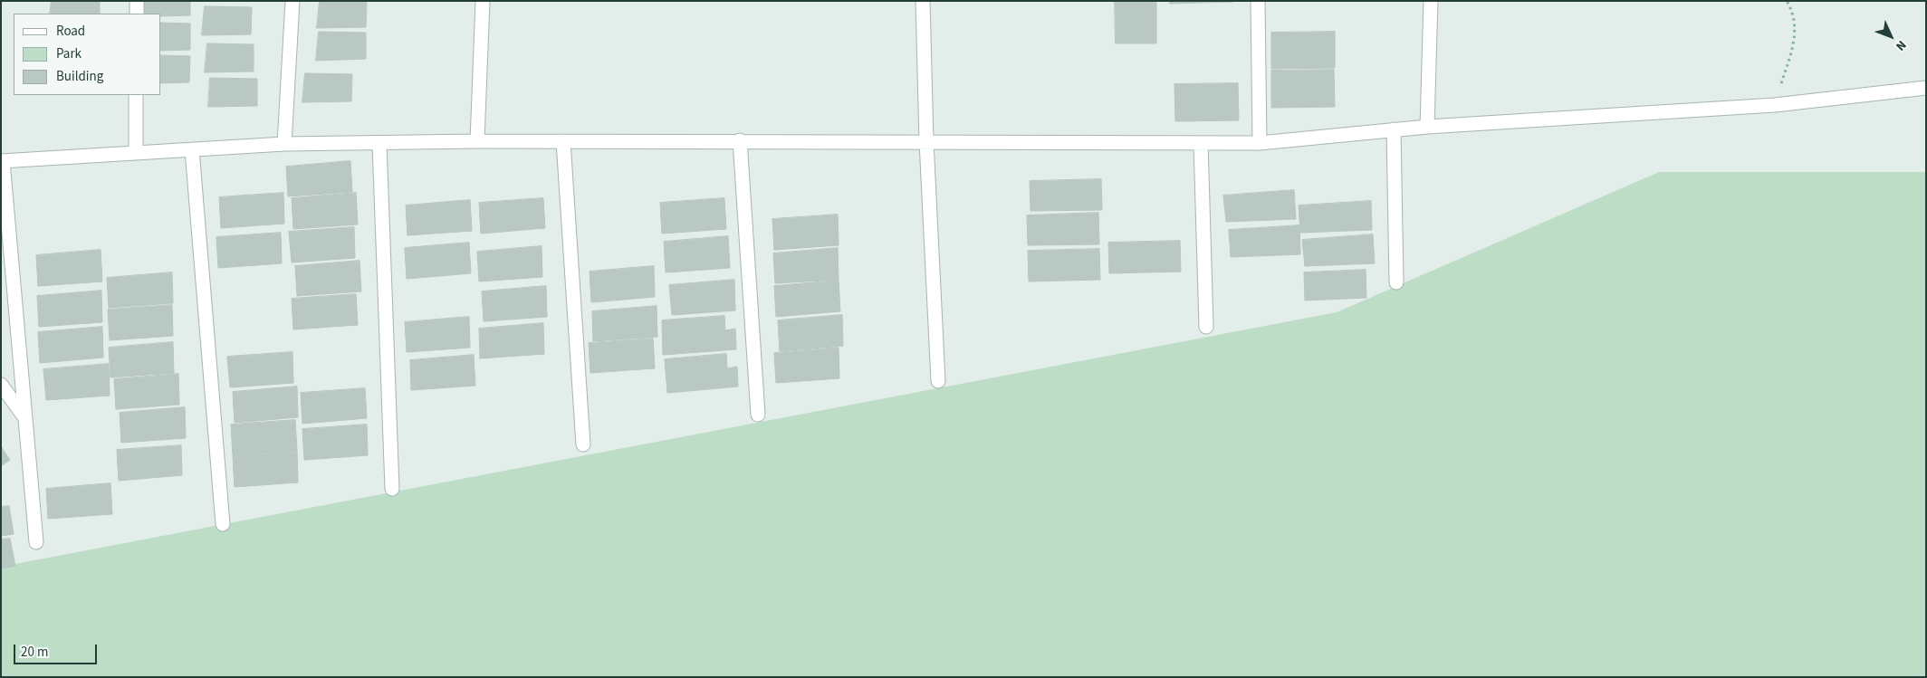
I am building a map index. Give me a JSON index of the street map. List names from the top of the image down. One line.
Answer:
{"legend":["Road","Park","Building"],"scale_bar":"20 m","north":"bottom right"}
